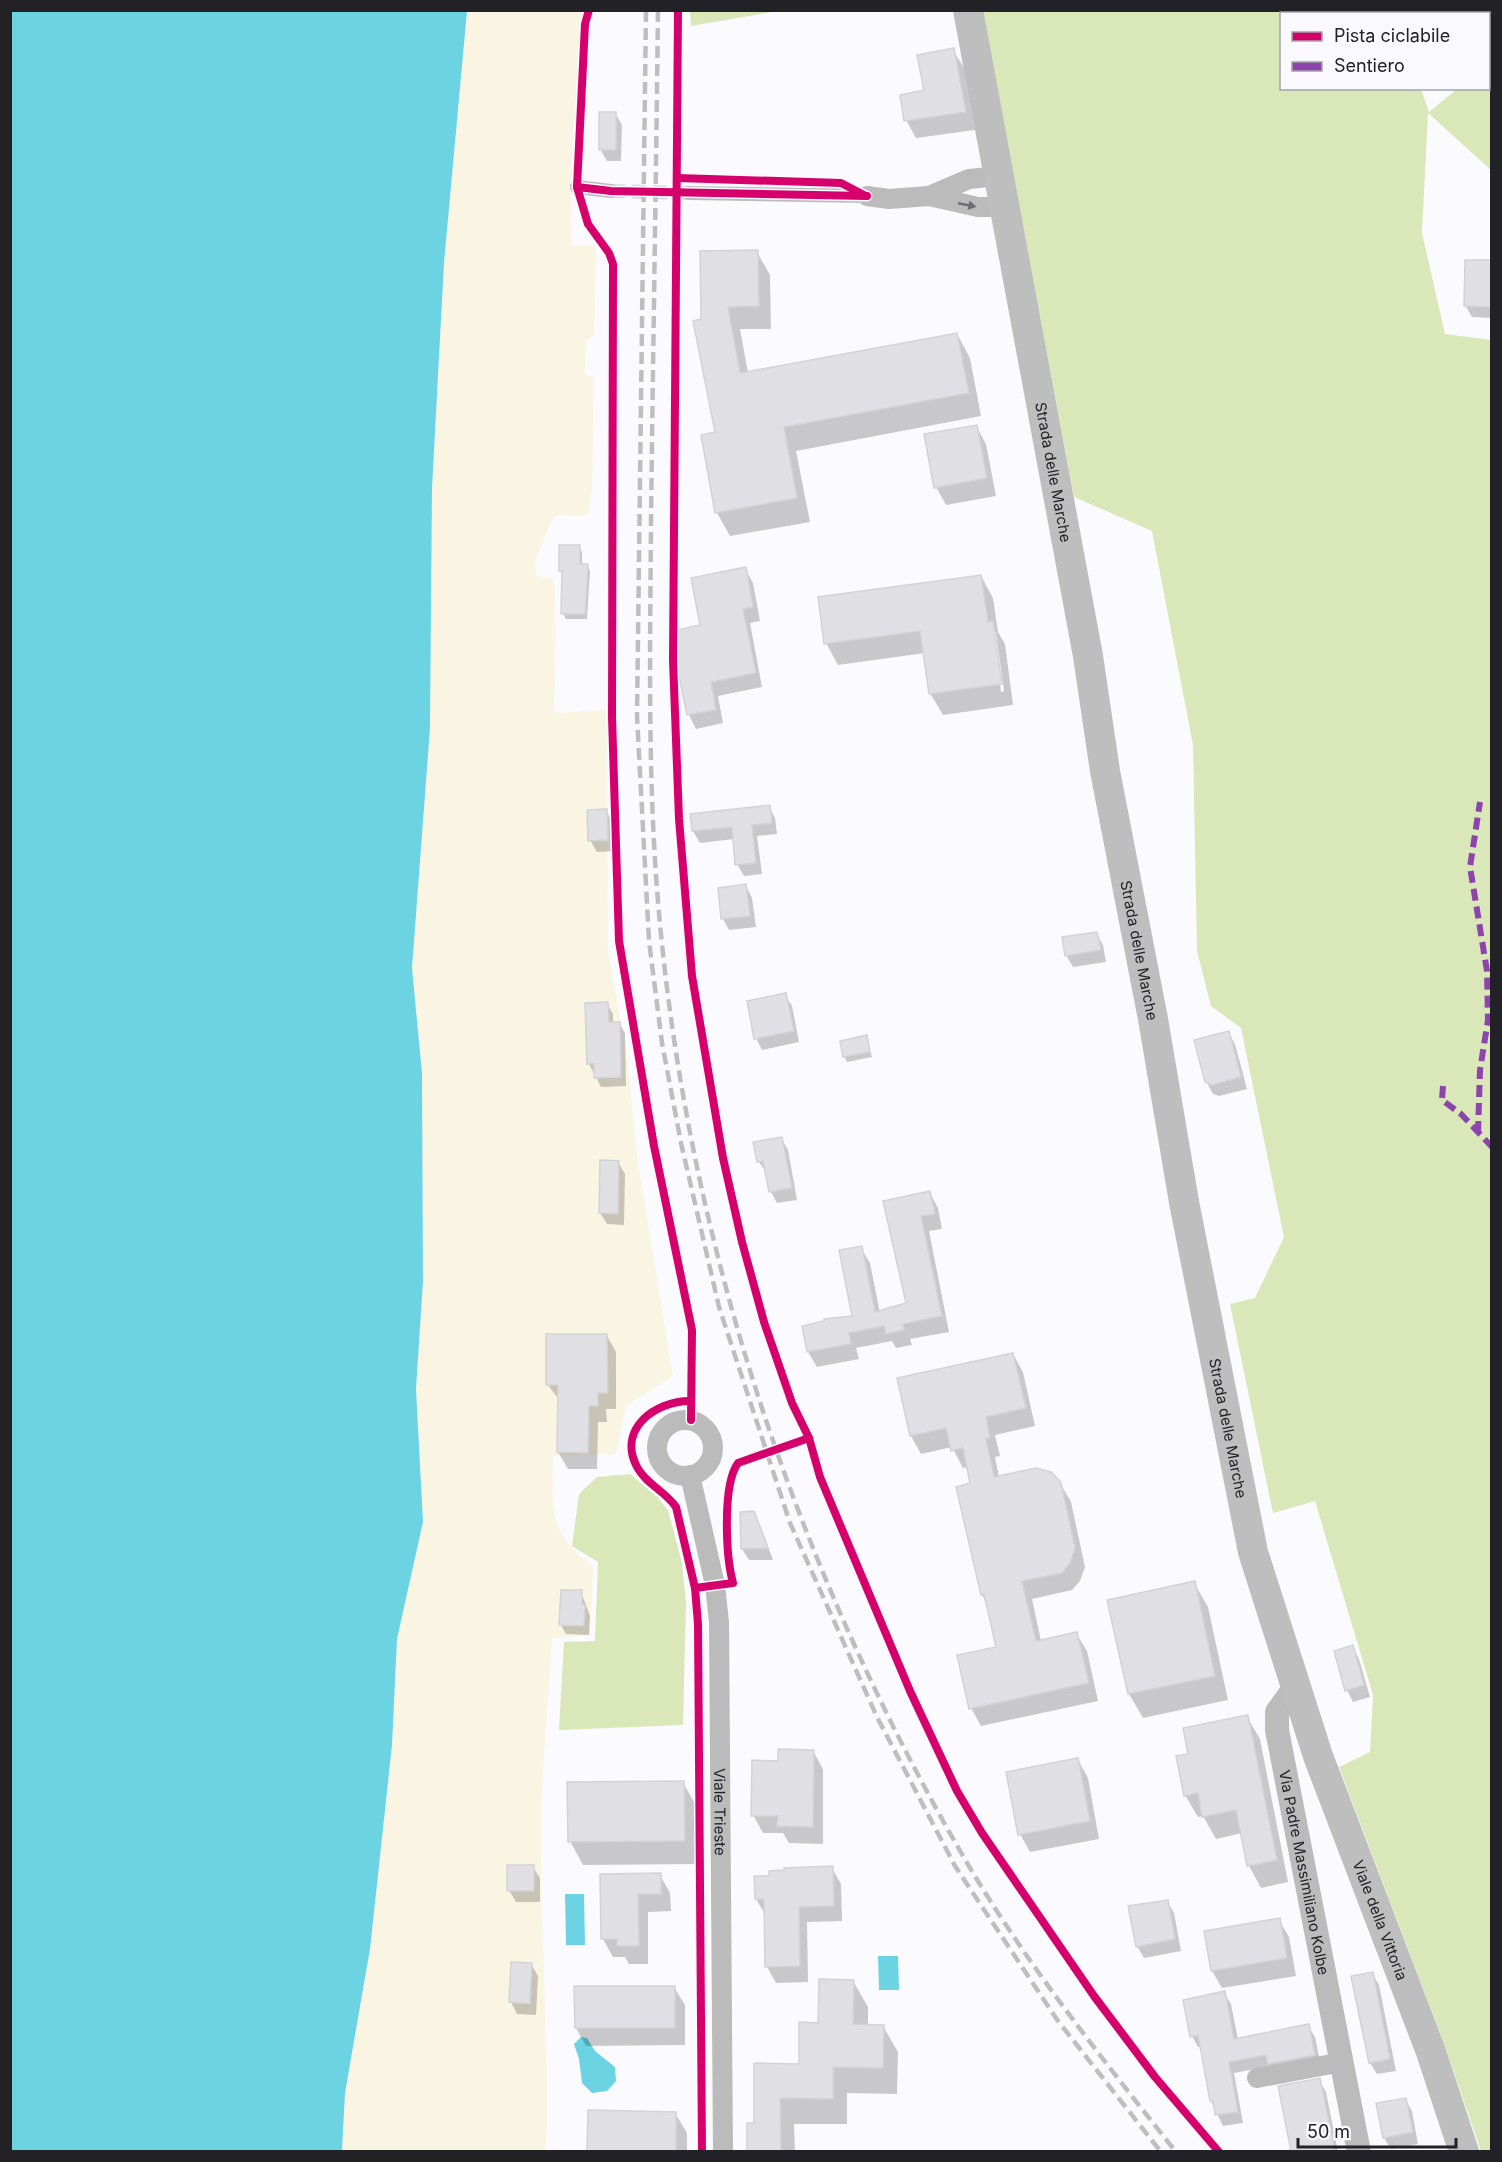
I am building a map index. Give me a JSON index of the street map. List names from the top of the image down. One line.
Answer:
{"streets":{"main road":["Strada delle Marche","Viale della Vittoria"],"street":["Viale Trieste","Via Padre Massimiliano Kolbe"]},"crossings":[["Strada delle Marche","Via Padre Massimiliano Kolbe"],["Strada delle Marche","Viale della Vittoria"],["Via Padre Massimiliano Kolbe","Viale della Vittoria"]],"legend":["Pista ciclabile","Sentiero"],"scale_bar":"50 m"}
